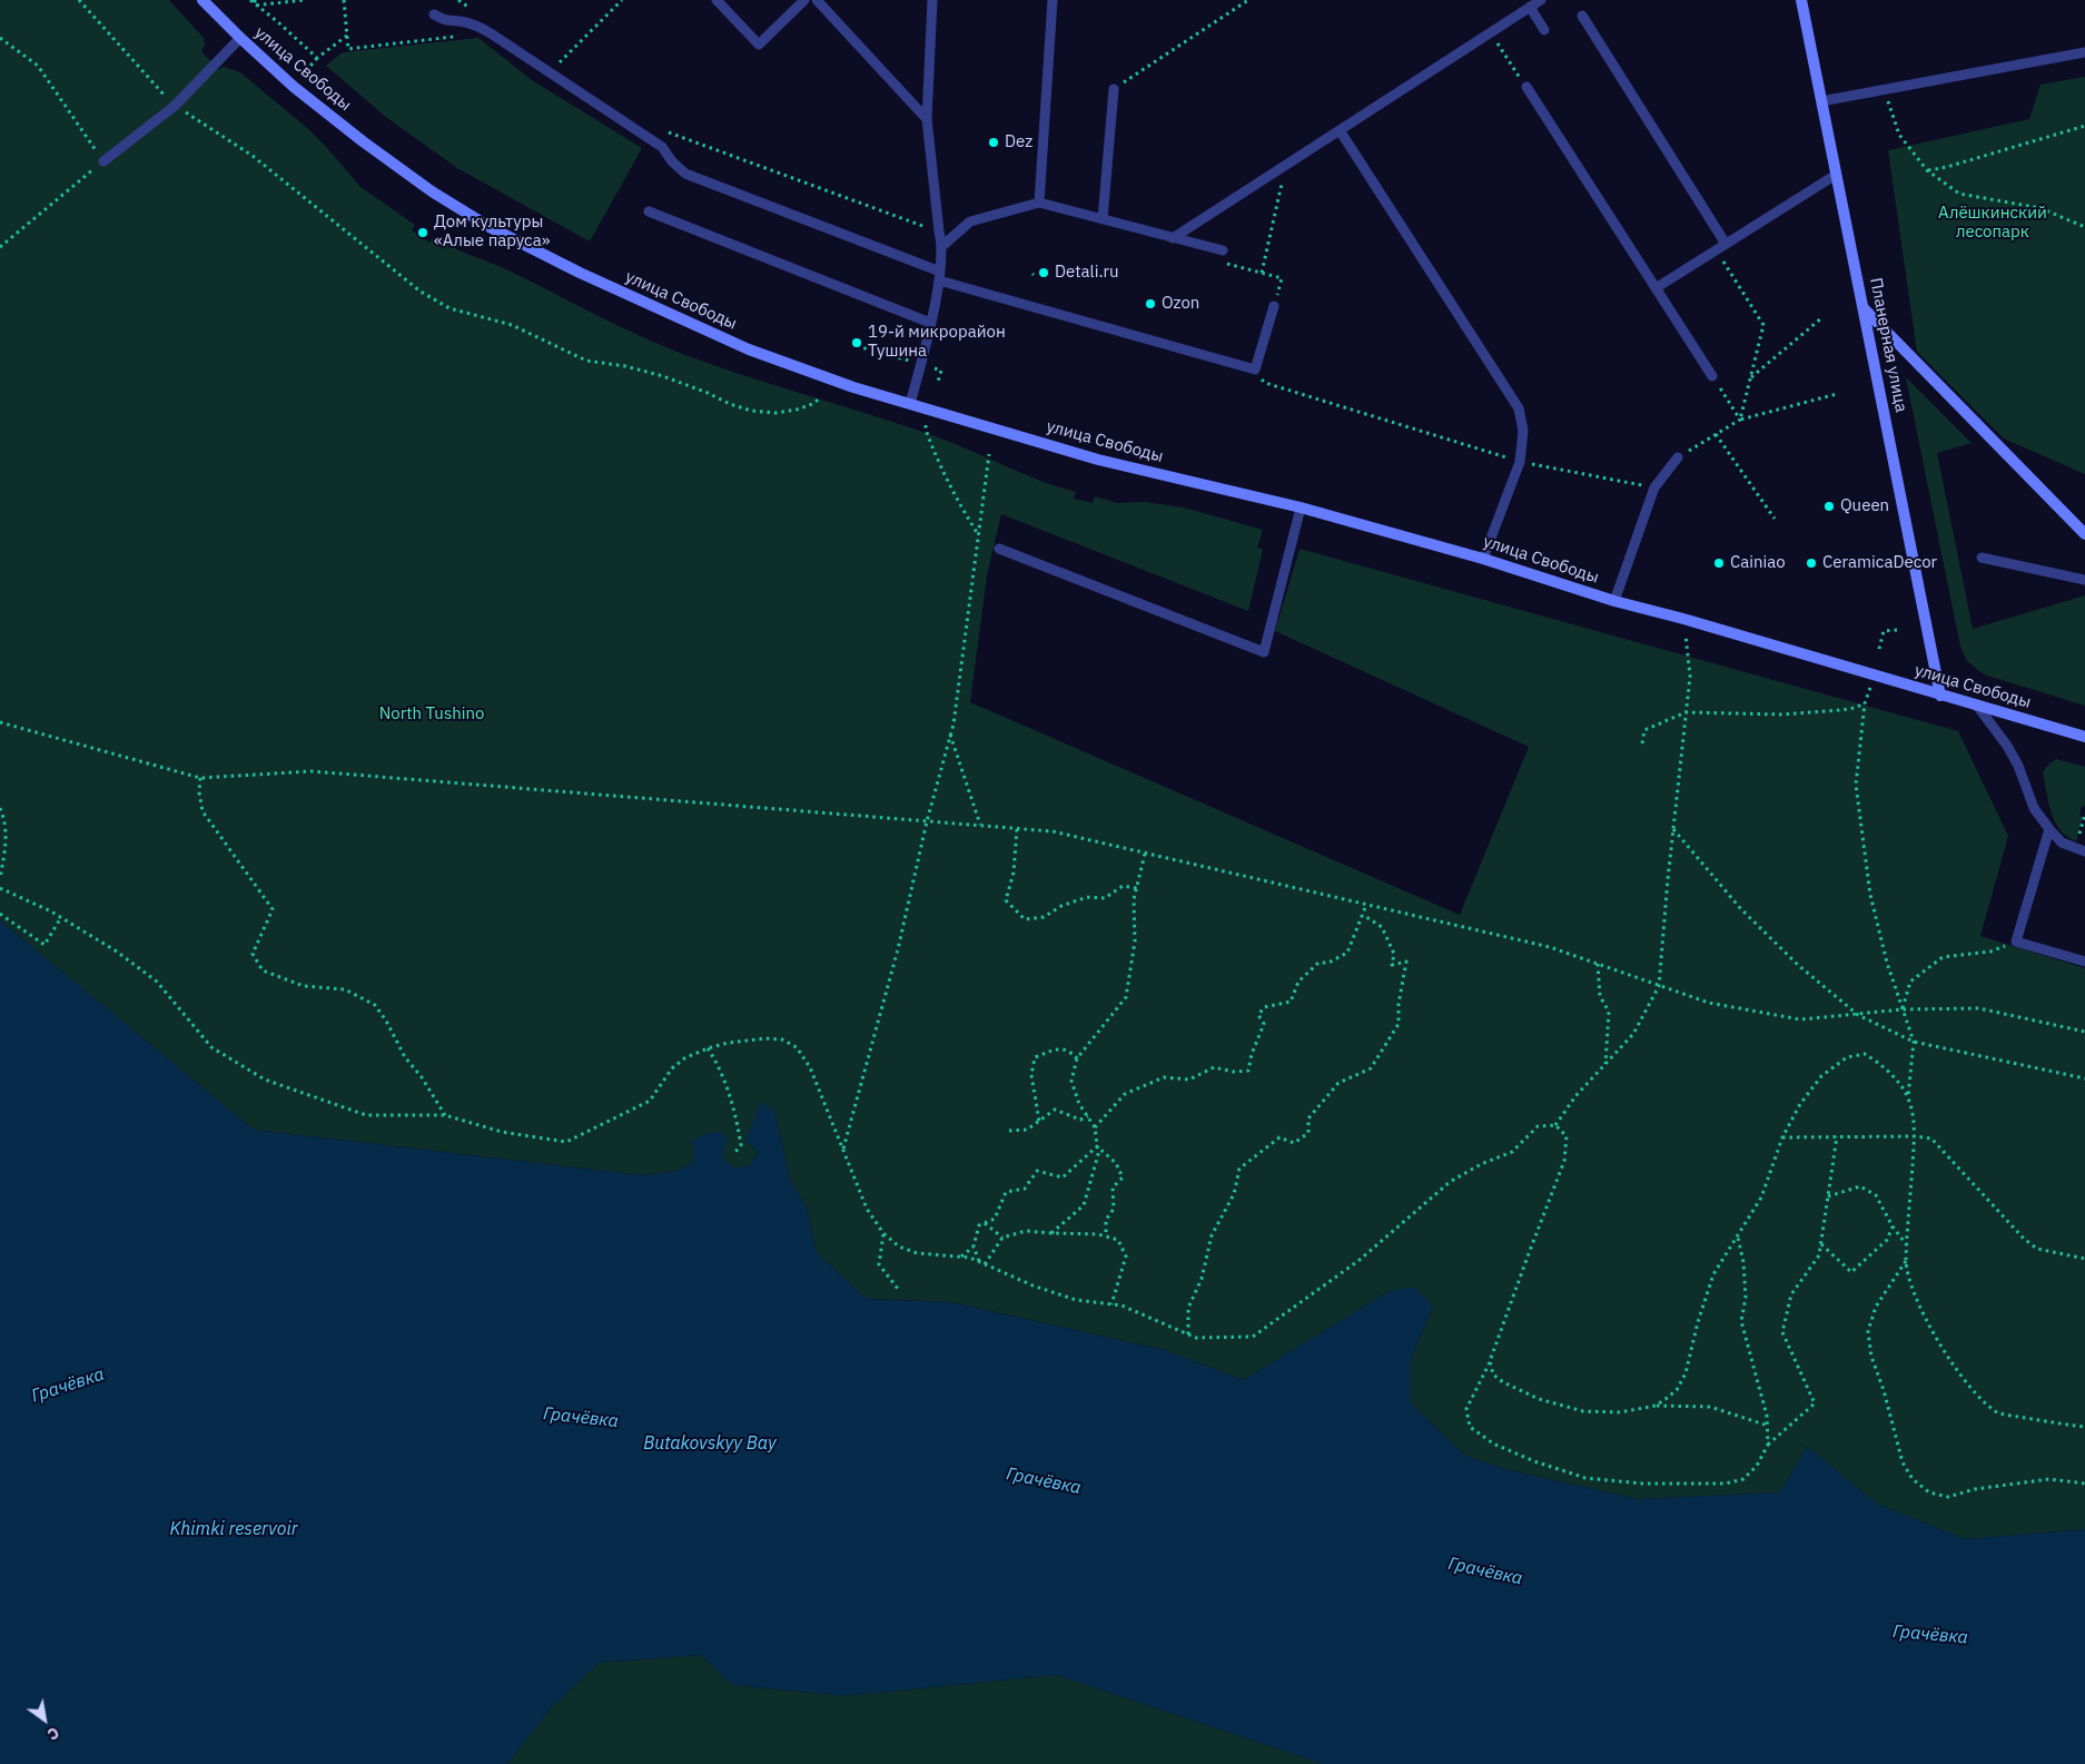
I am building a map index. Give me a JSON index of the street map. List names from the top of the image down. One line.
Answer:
{"streets":{"main road":["улица Свободы","Планерная улица"]},"crossings":[["улица Свободы","Планерная улица"]],"water":["Грачёвка","Butakovskyy Bay","Khimki reservoir"],"parks":["Алёшкинский лесопарк","North Tushino"],"places":["Dez","Дом культуры «Алые паруса»","Detali.ru","Ozon","19-й микрорайон Тушина","Queen","Cainiao","CeramicaDecor"],"north":"bottom right"}
